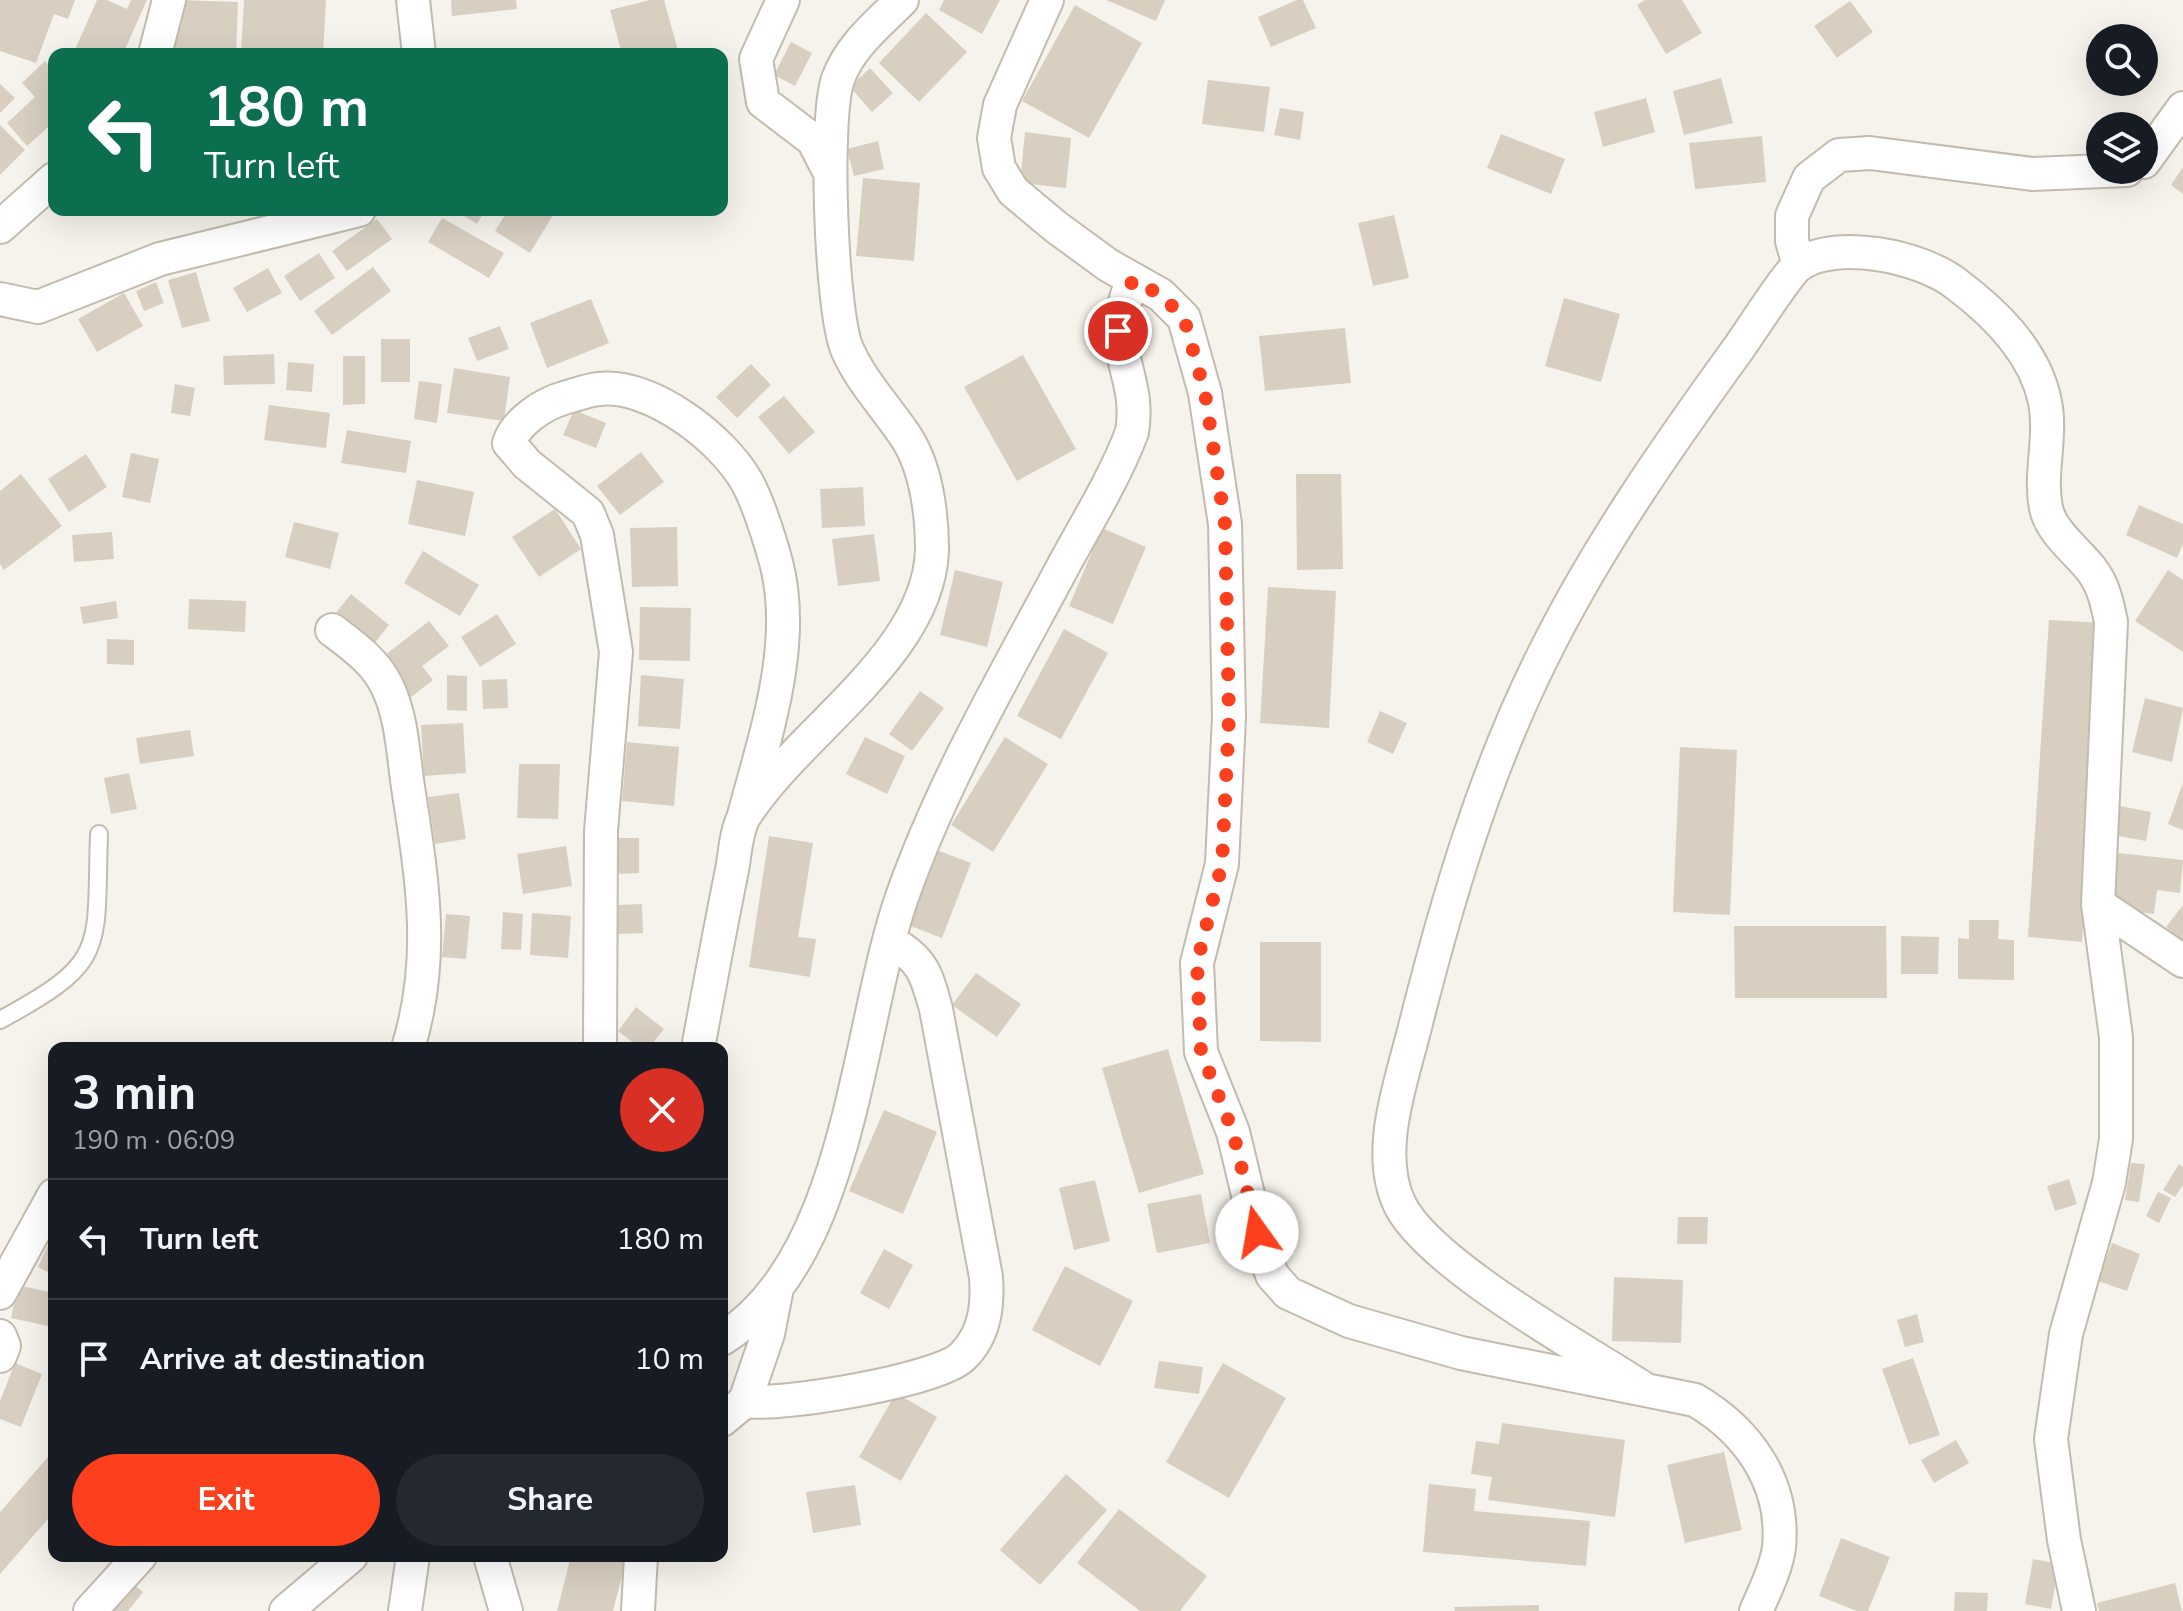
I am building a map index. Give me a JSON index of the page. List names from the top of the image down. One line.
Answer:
{"page":{"turn":["180 m","Turn left"],"heading":["3 min","190 m · 06:09"],"list":[{"name":"Turn left","value":"180 m"},{"name":"Arrive at destination","value":"10 m"}],"buttons":["Exit","Share"]}}
